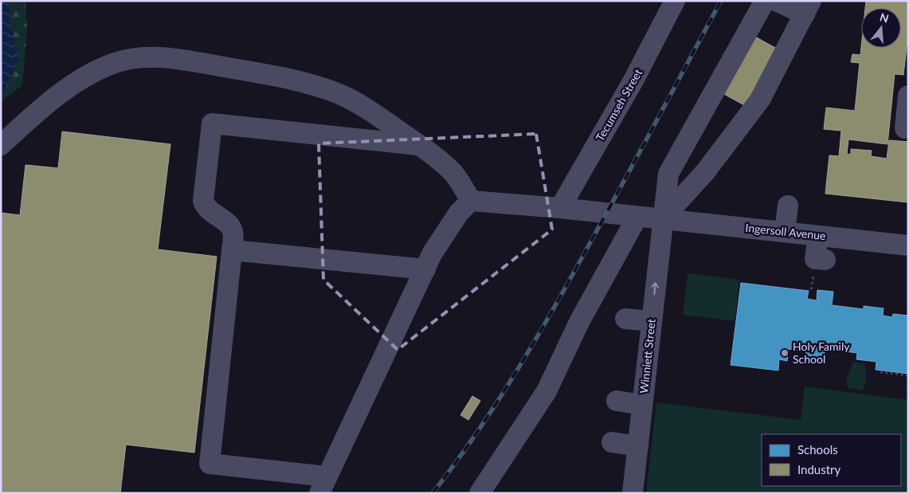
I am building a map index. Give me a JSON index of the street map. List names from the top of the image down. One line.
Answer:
{"streets":{"street":["Tecumseh Street","Ingersoll Avenue","Winniett Street"]},"crossings":[["Tecumseh Street","Ingersoll Avenue"],["Ingersoll Avenue","Winniett Street"]],"places":["Holy Family School"],"legend":["Schools","Industry"],"north":"top"}
